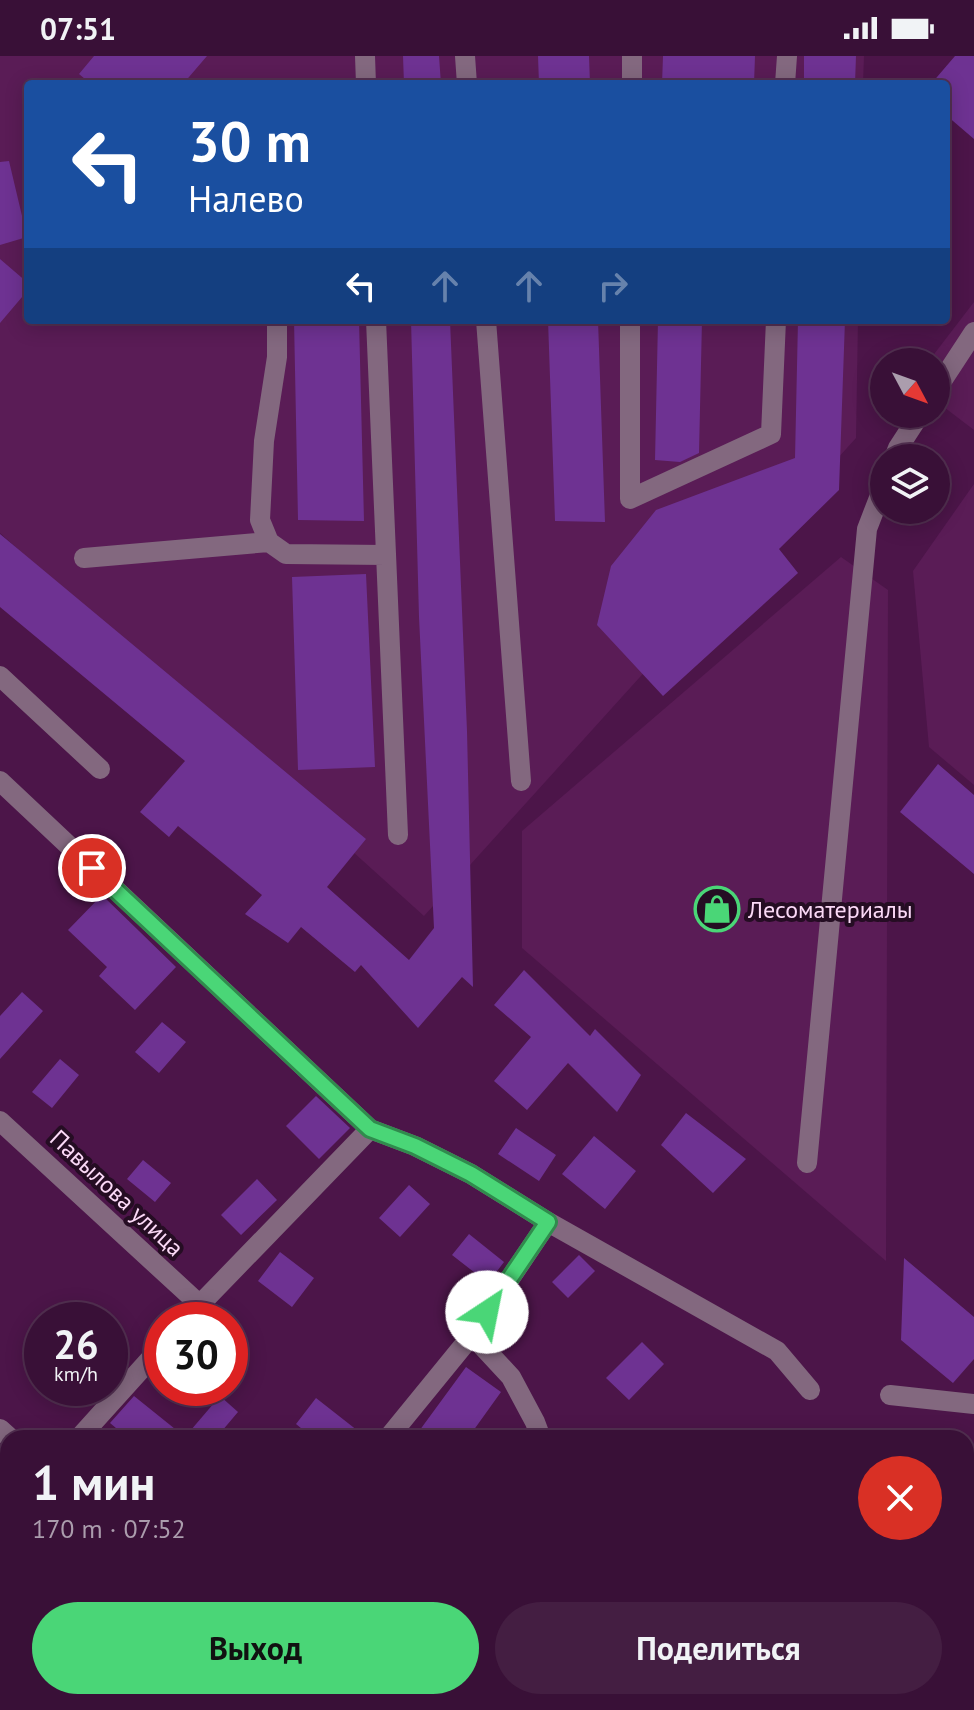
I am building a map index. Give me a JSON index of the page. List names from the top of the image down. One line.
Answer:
{"streets":{"street":["Павылова улица"]},"places":{"shop":["Лесоматериалы"]},"north":"bottom right","page":{"status":"07:51","turn":["30 m","Налево"],"speed":"26 km/h","limit":"30","heading":["1 мин","170 m · 07:52"],"buttons":["Выход","Поделиться"]}}
